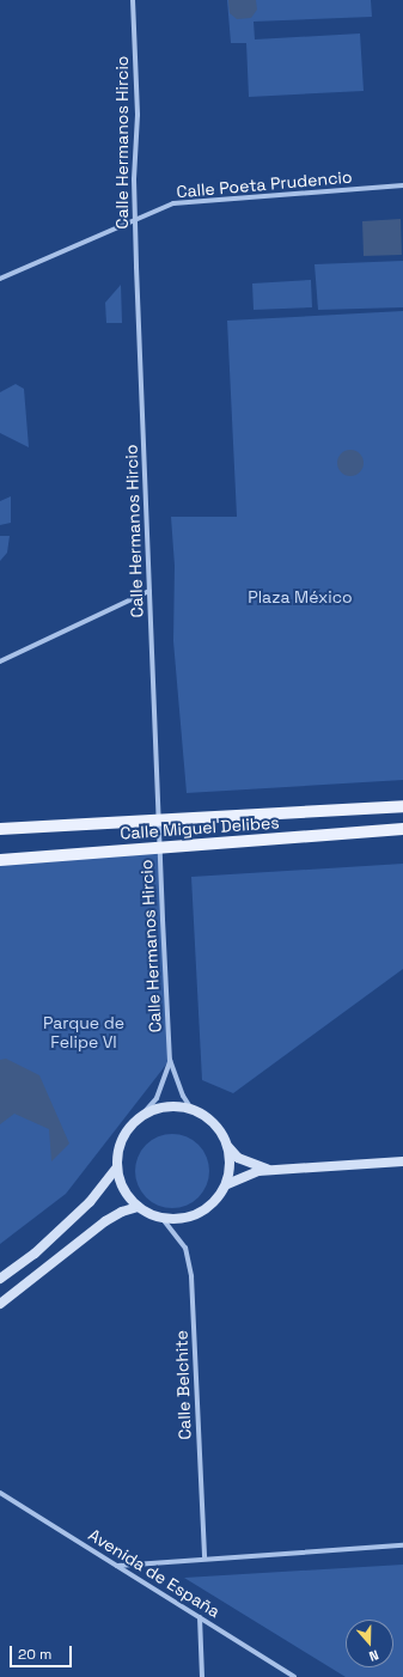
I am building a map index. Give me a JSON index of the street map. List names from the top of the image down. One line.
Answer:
{"streets":{"main road":["Calle Miguel Delibes"],"street":["Calle Hermanos Hircio","Calle Poeta Prudencio","Calle Belchite","Avenida de España"]},"crossings":[["Calle Hermanos Hircio","Calle Poeta Prudencio"],["Calle Hermanos Hircio","Calle Miguel Delibes"]],"parks":["Plaza México","Parque de Felipe VI"],"scale_bar":"20 m","north":"bottom"}
